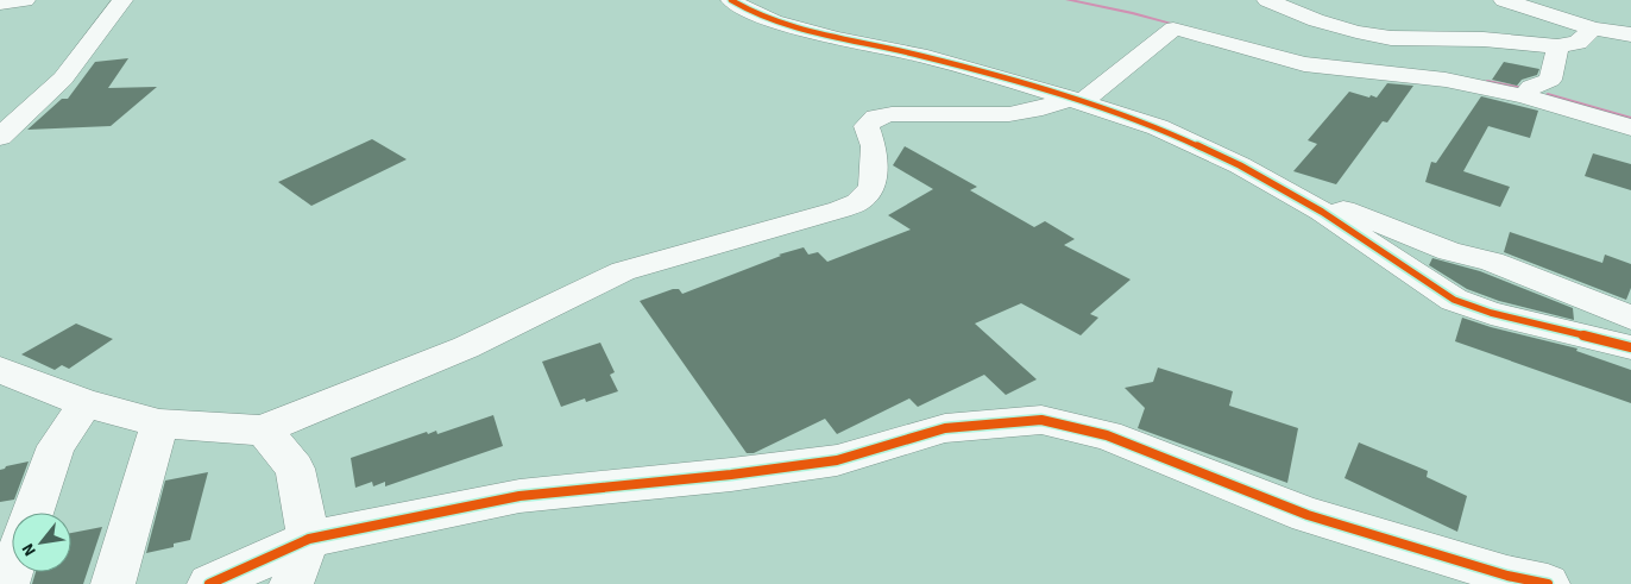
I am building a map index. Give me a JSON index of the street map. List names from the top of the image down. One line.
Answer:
{"north":"bottom left"}
